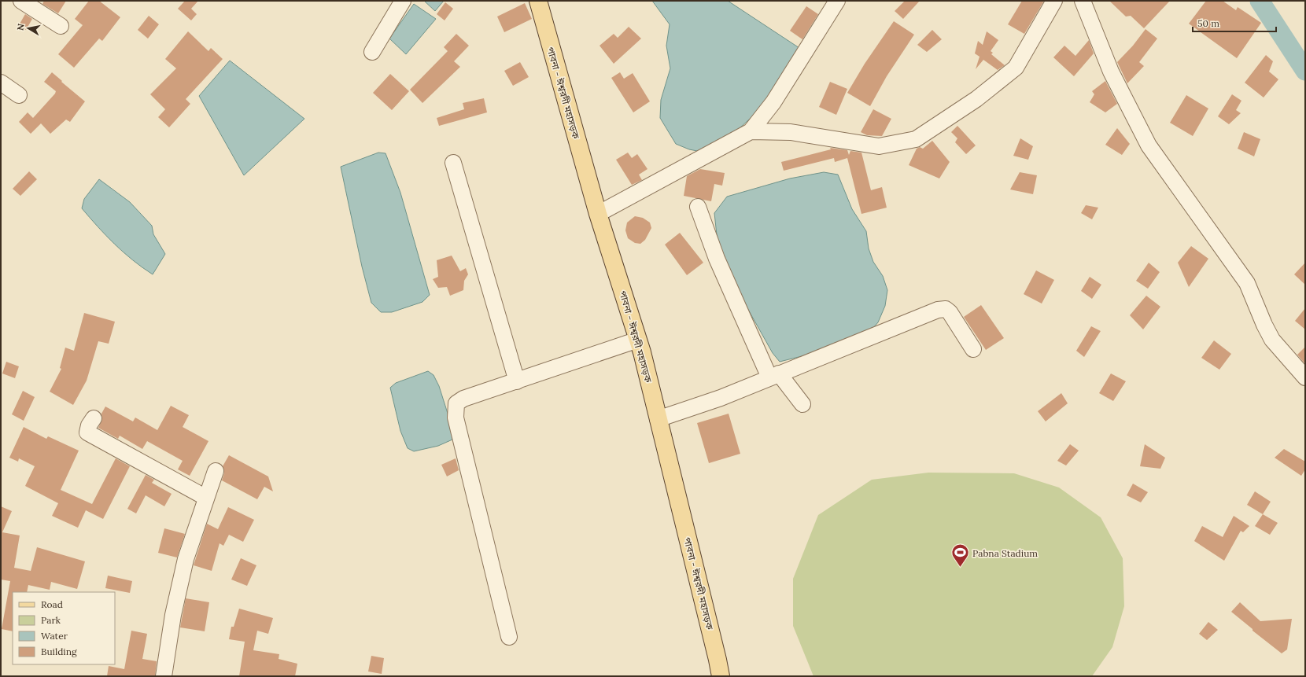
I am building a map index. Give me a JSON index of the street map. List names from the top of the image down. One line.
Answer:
{"streets":{"main road":["পাবনা - ঈশ্বরদী মহাসড়ক"]},"places":{"sports":["Pabna Stadium"]},"legend":["Road","Park","Water","Building"],"scale_bar":"50 m","north":"left"}
